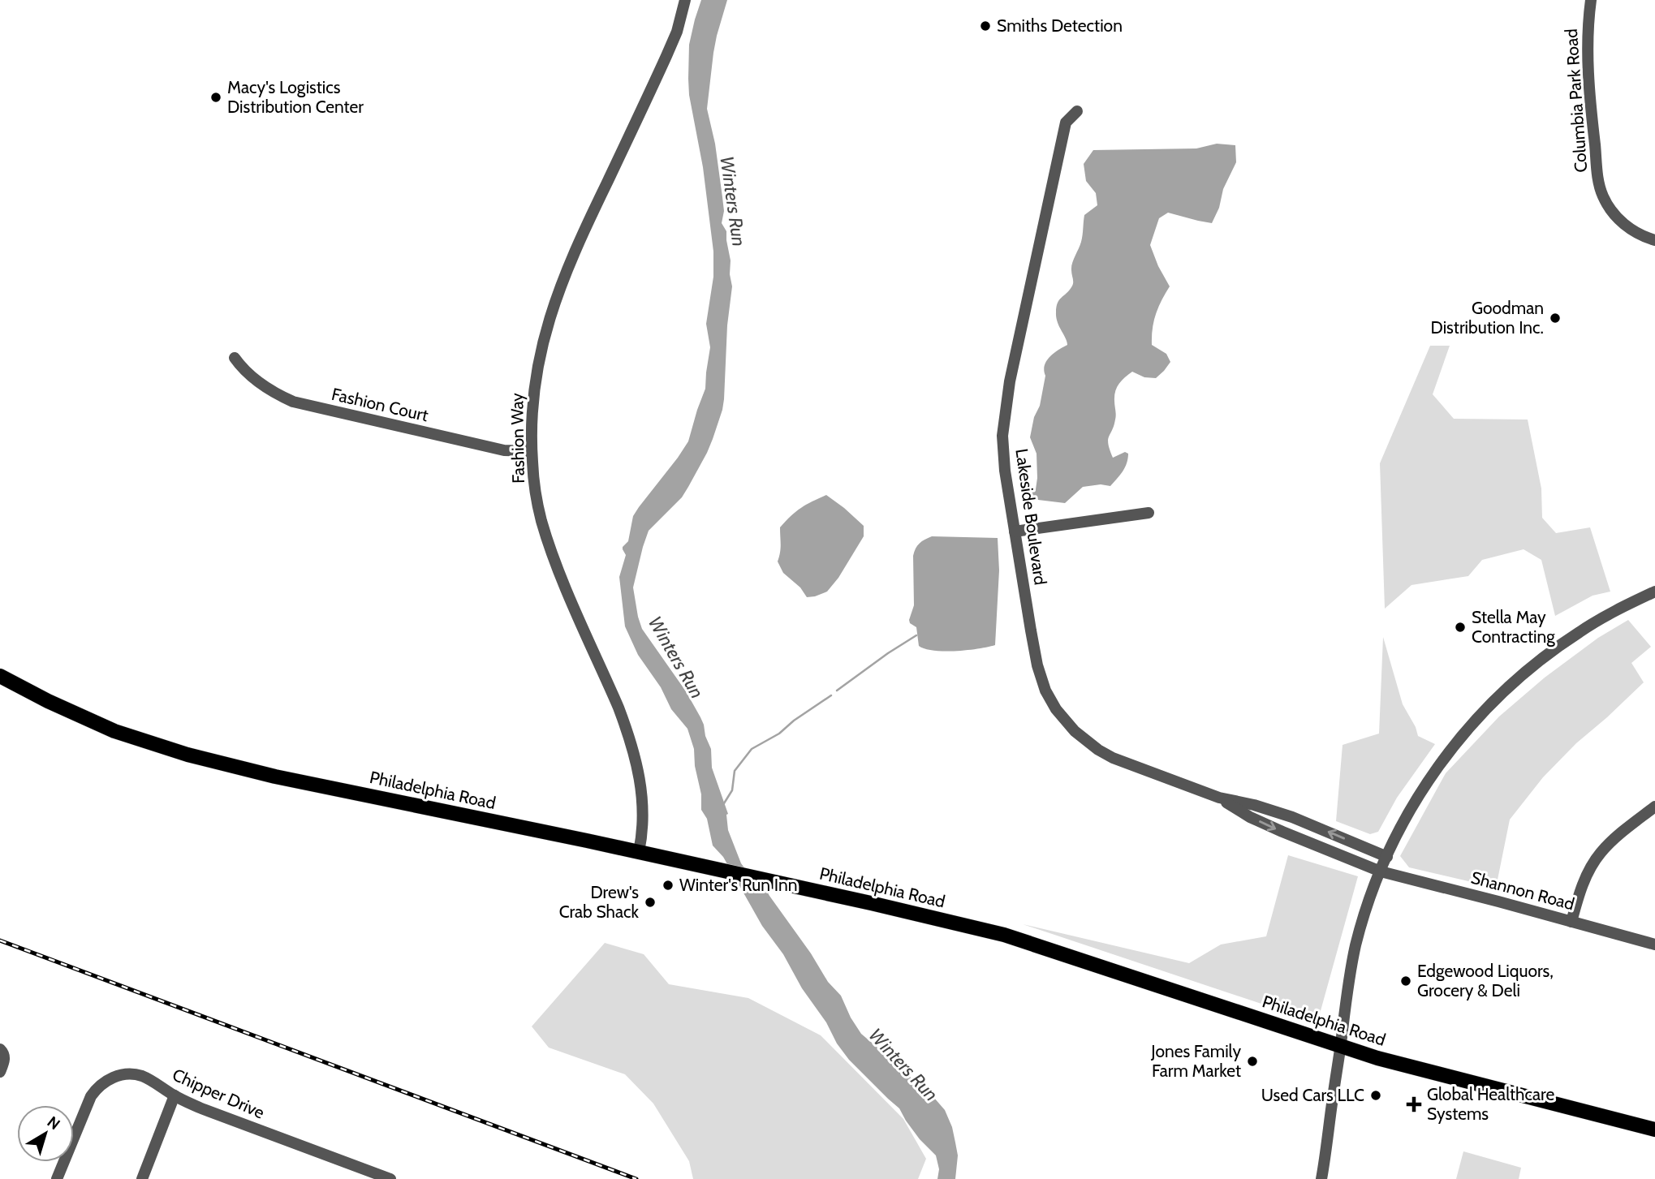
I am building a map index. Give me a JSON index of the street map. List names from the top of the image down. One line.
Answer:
{"streets":{"main road":["Philadelphia Road"],"street":["Columbia Park Road","Fashion Court","Fashion Way","Lakeside Boulevard","Shannon Road","Chipper Drive"]},"crossings":[["Fashion Court","Fashion Way"],["Fashion Way","Philadelphia Road"],["Lakeside Boulevard","Shannon Road"]],"water":["Winters Run"],"places":{"other":["Smiths Detection","Macy's Logistics Distribution Center","Goodman Distribution Inc.","Stella May Contracting","Winter's Run Inn","Drew's Crab Shack","Edgewood Liquors, Grocery & Deli","Jones Family Farm Market","Used Cars LLC"],"health":["Global Healthcare Systems"]},"north":"top right"}
